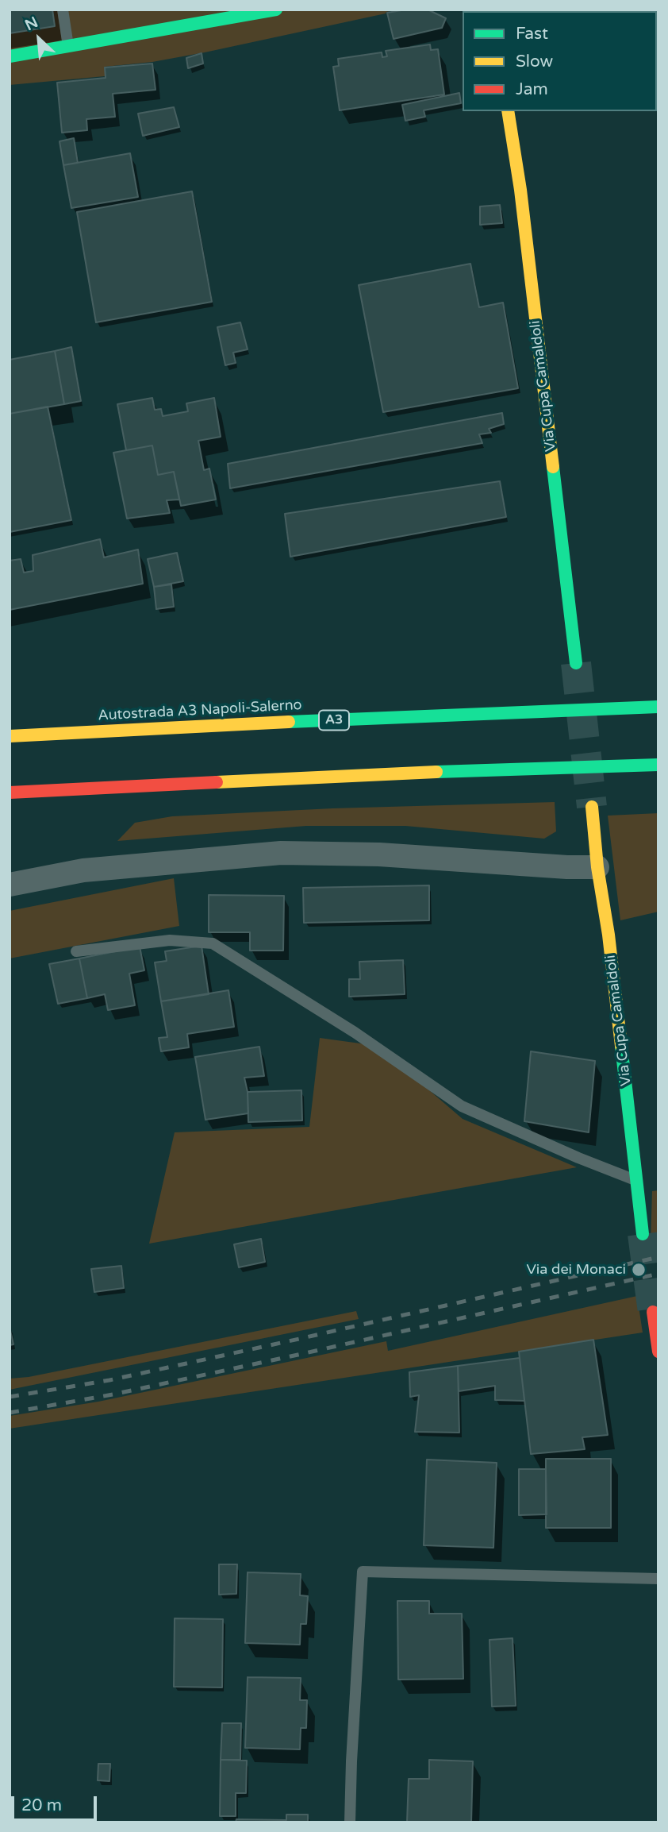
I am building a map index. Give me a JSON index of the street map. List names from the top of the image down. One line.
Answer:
{"streets":{"main road":["Via Cupa Camaldoli","Autostrada A3 Napoli-Salerno","A3"]},"places":["Via dei Monaci"],"legend":["Fast","Slow","Jam"],"scale_bar":"20 m","north":"top left"}
